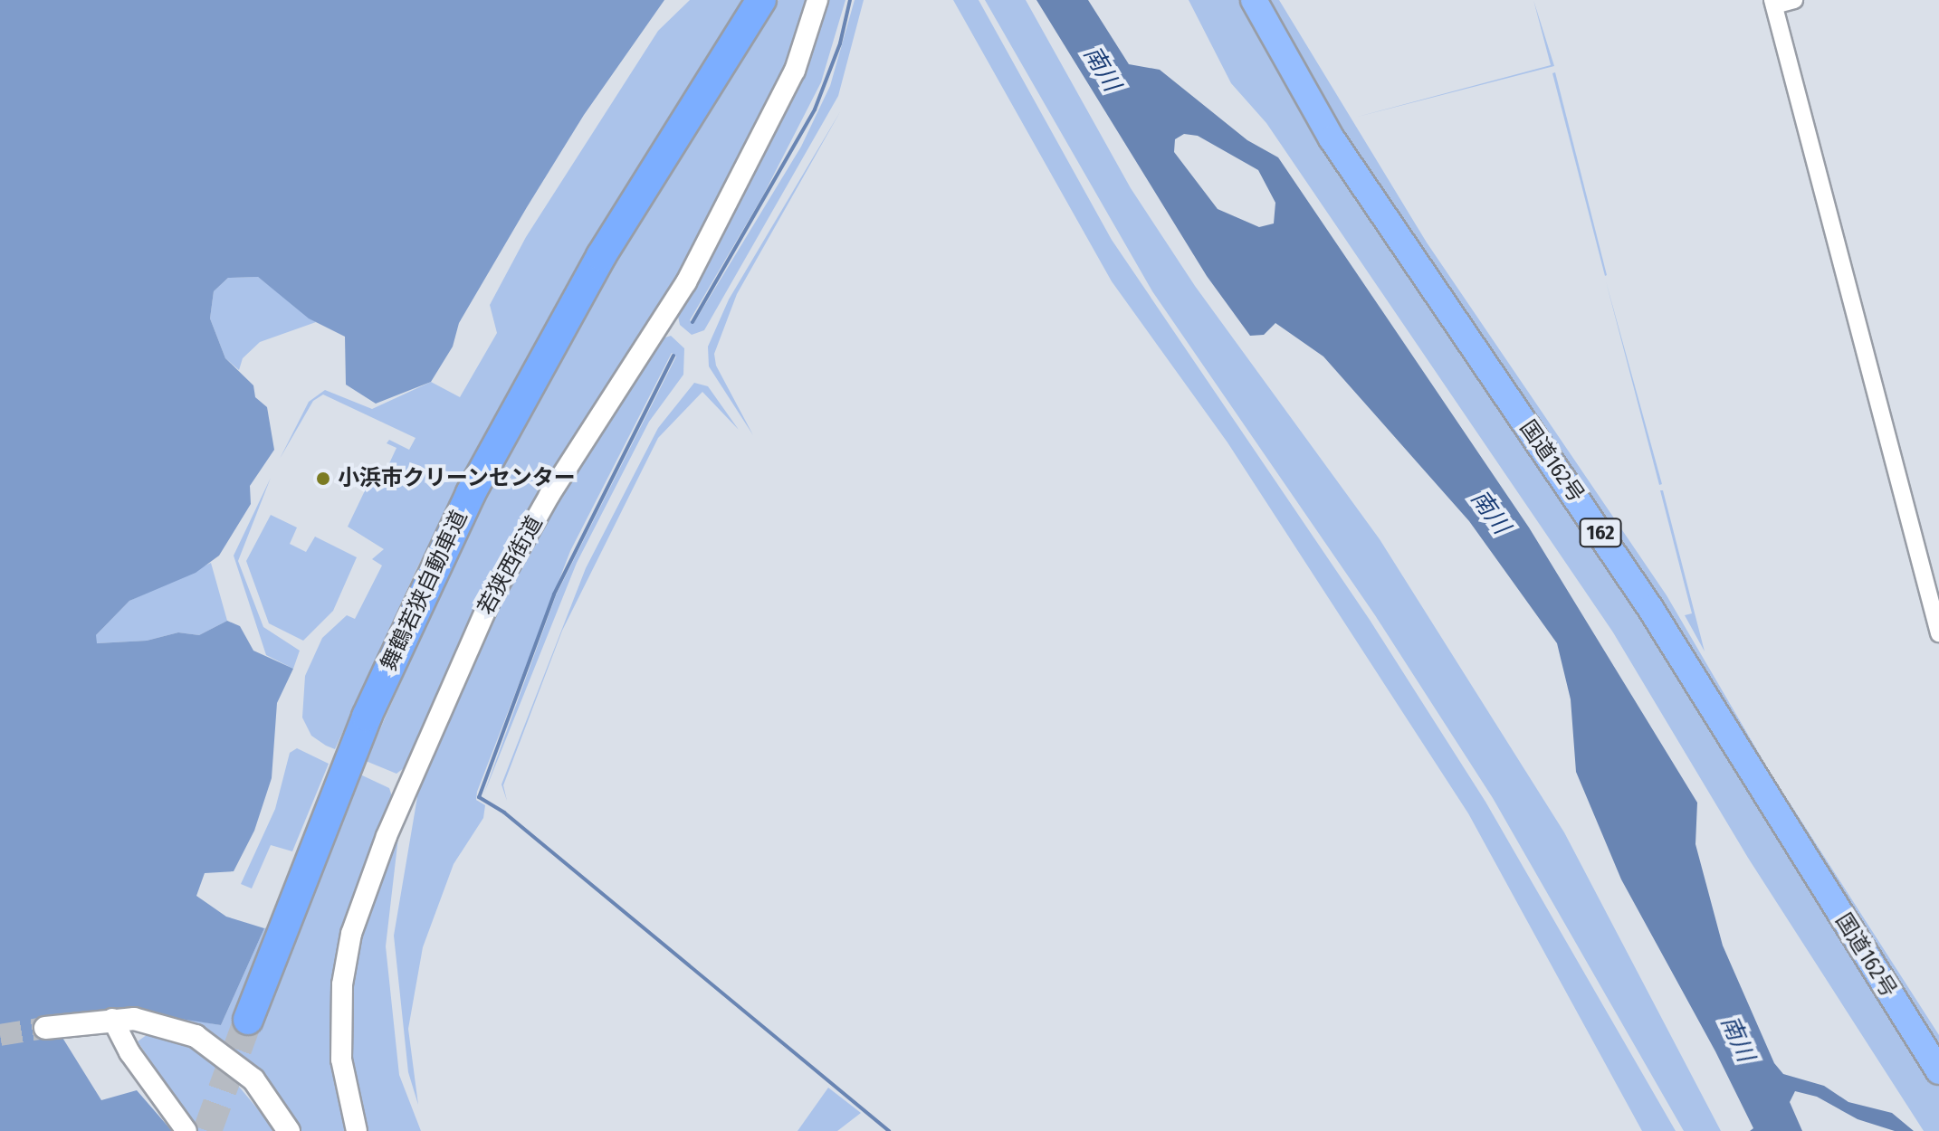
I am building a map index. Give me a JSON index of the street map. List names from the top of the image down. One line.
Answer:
{"streets":{"highway":["国道162号","162","舞鶴若狭自動車道"],"street":["若狭西街道"]},"water":["南川"],"places":["小浜市クリーンセンター"]}
